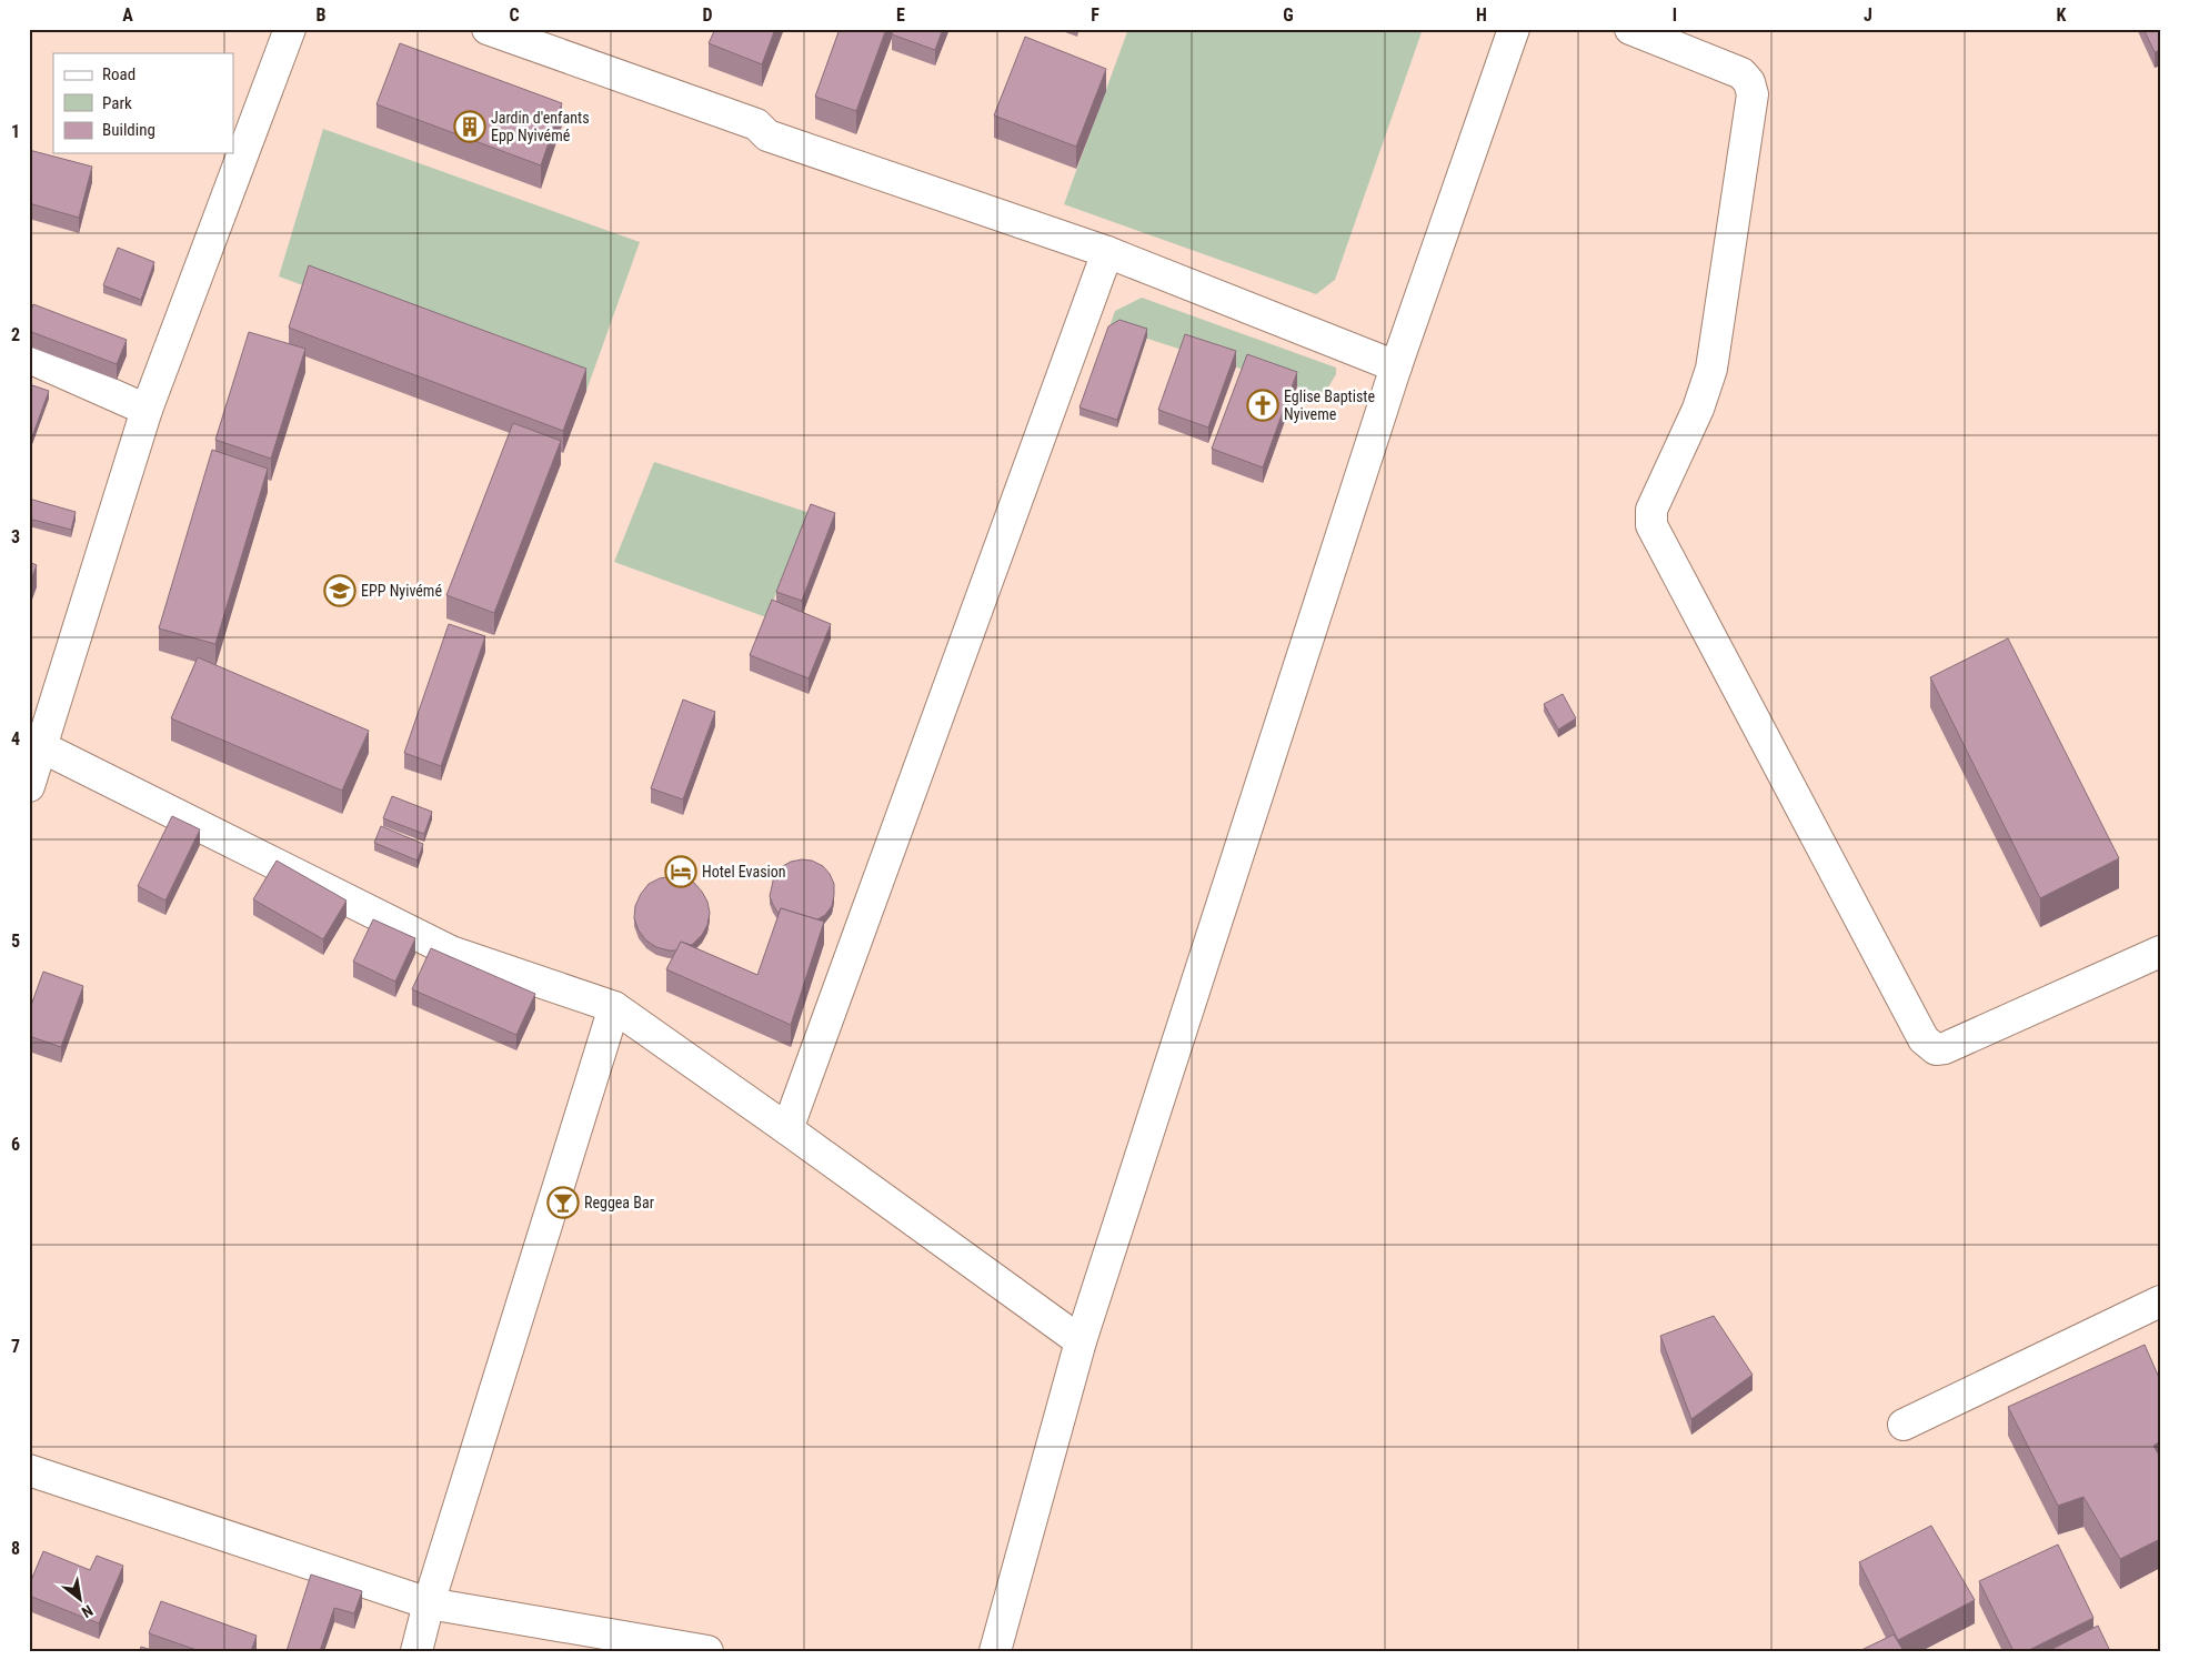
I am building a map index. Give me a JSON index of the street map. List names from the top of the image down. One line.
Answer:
{"places":{"building":["Jardin d'enfants Epp Nyivémé"],"church":["Eglise Baptiste Nyiveme"],"school or university":["EPP Nyivémé"],"hotel":["Hotel Evasion"],"bar":["Reggea Bar"]},"legend":["Road","Park","Building"],"north":"bottom right","grid":{"columns":["A","B","C","D","E","F","G","H","I","J","K"],"rows":["1","2","3","4","5","6","7","8"]}}
